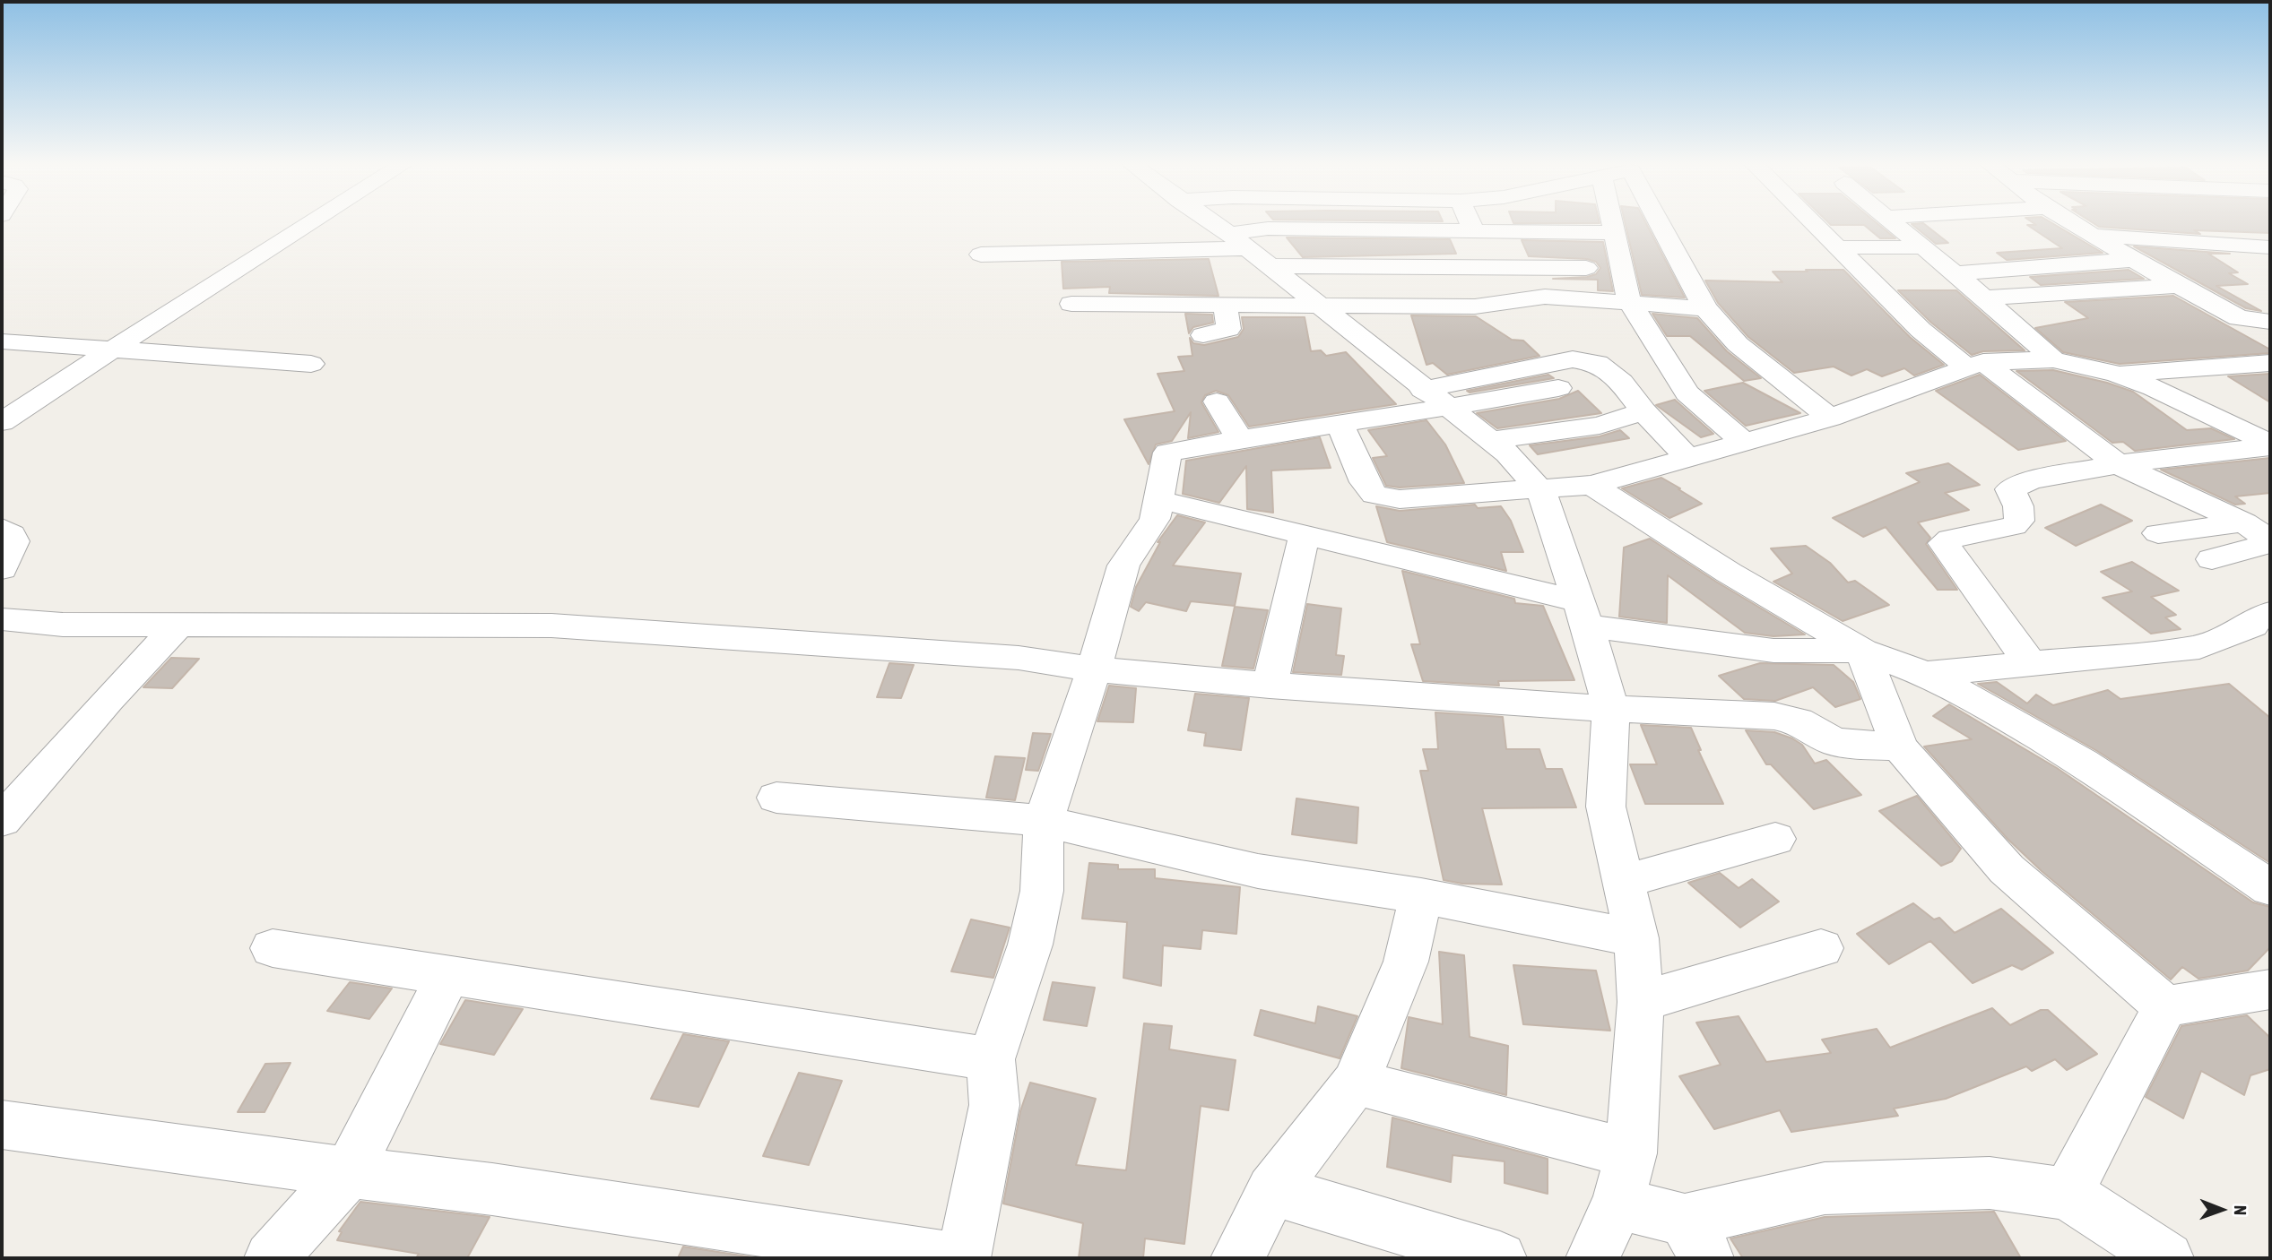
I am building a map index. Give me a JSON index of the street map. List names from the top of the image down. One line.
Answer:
{"north":"right"}
